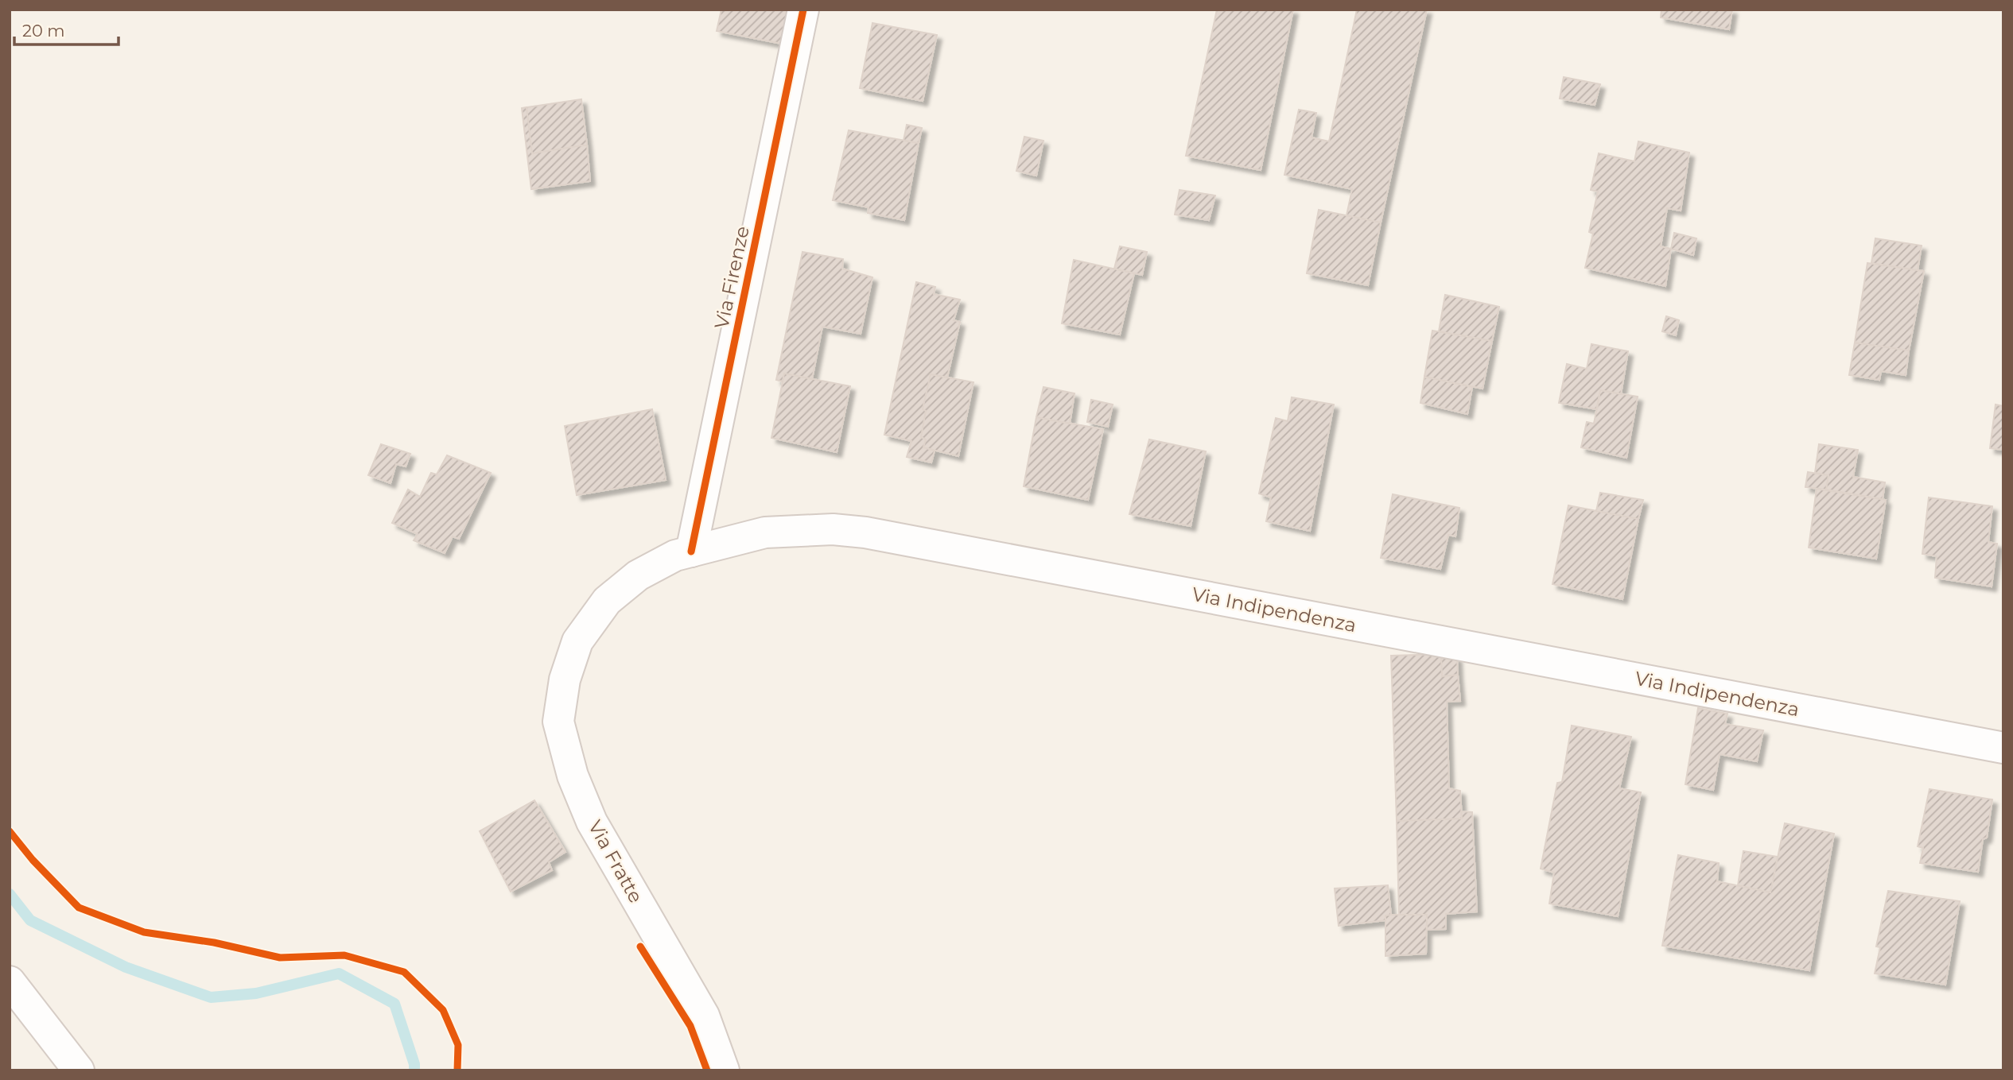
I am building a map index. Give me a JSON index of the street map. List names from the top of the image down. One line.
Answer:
{"streets":{"main road":["Via Firenze","Via Indipendenza","Via Fratte"]},"crossings":[["Via Firenze","Via Indipendenza"],["Via Indipendenza","Via Fratte"]],"scale_bar":"20 m"}
